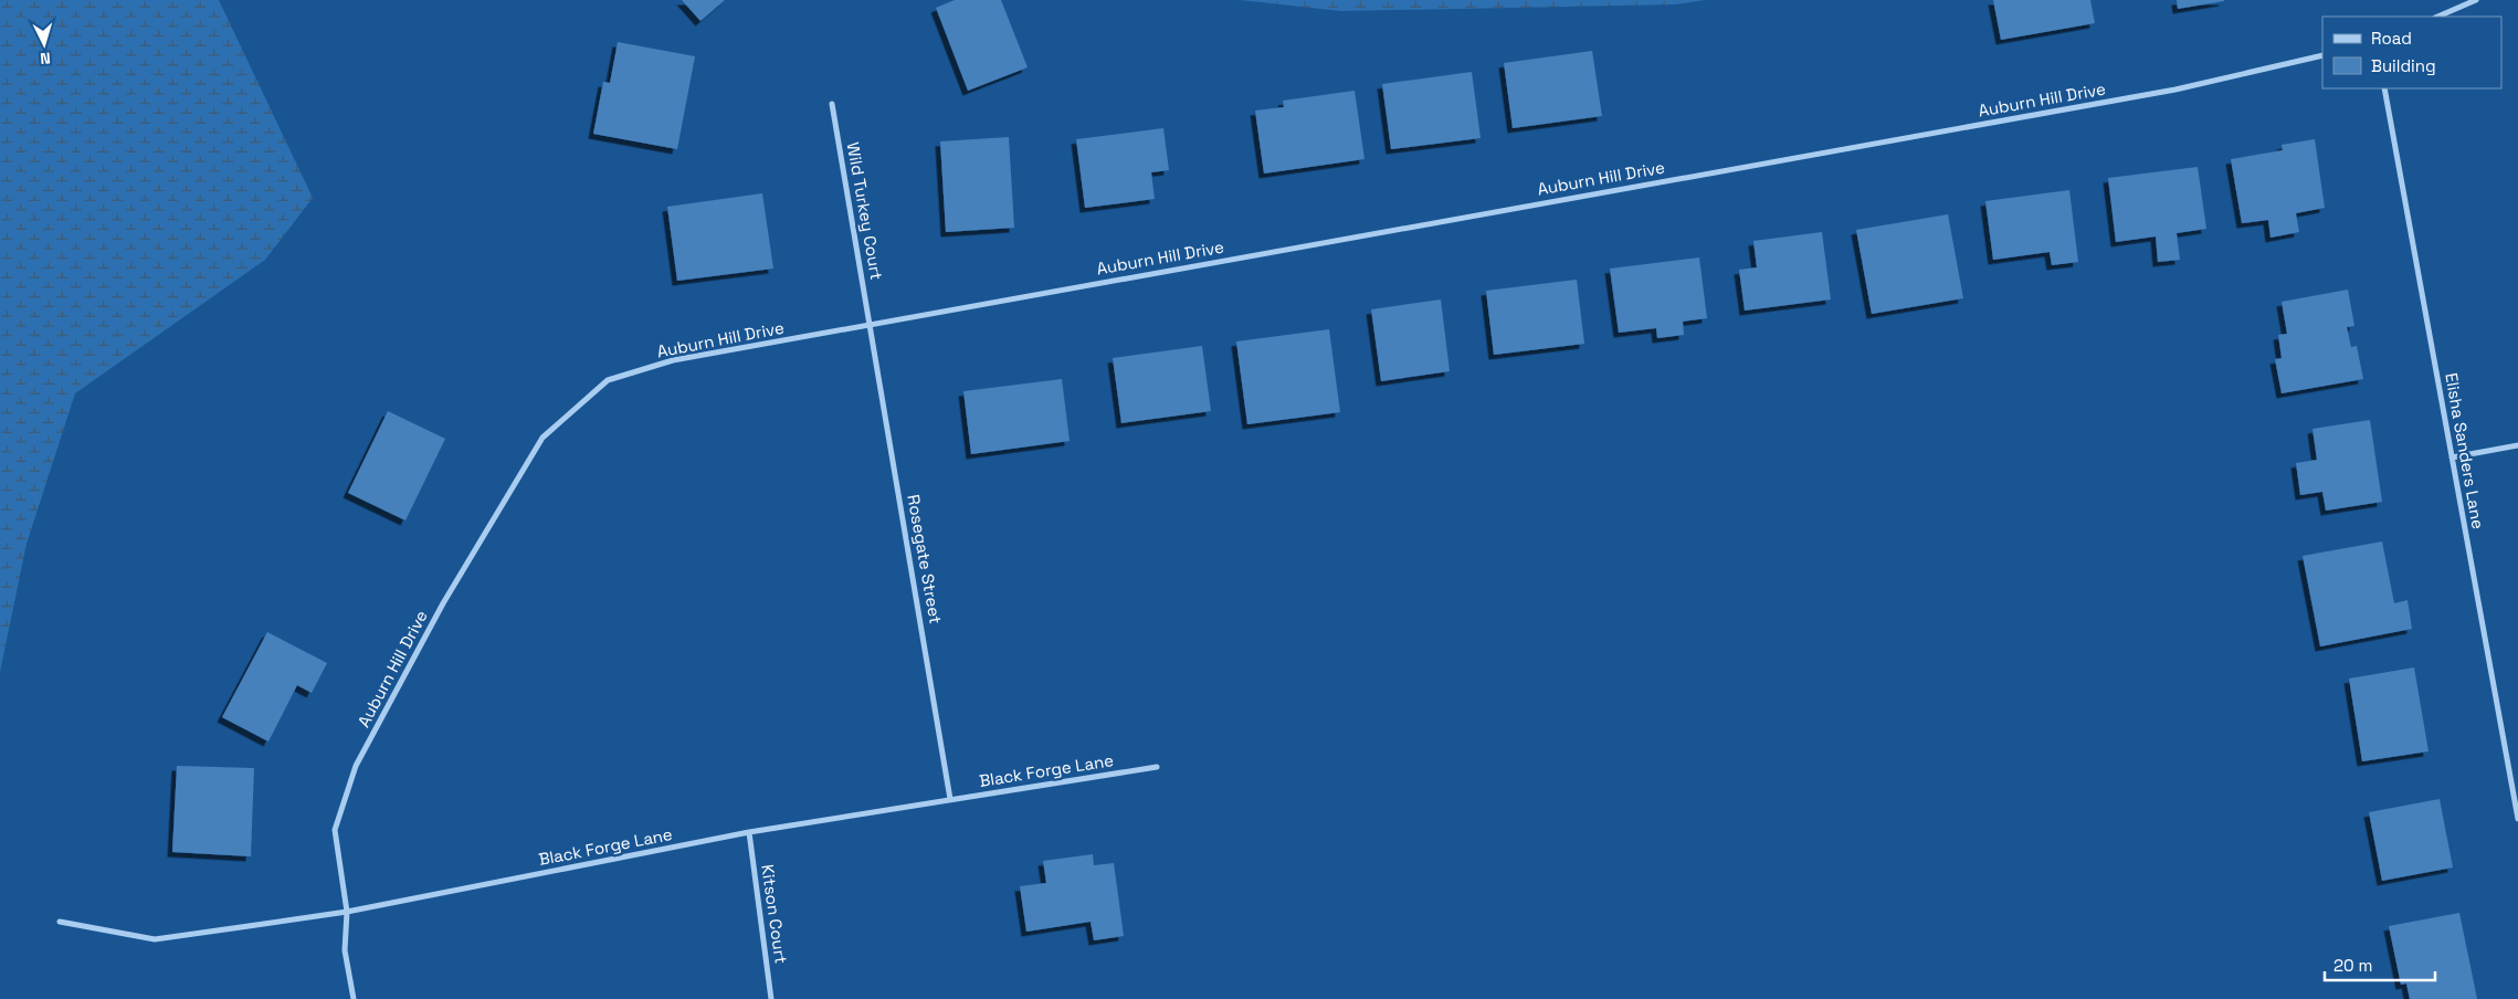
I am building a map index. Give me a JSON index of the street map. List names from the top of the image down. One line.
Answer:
{"streets":{"street":["Auburn Hill Drive","Wild Turkey Court","Elisha Sanders Lane","Rosegate Street","Black Forge Lane","Kitson Court"]},"crossings":[["Auburn Hill Drive","Wild Turkey Court"],["Auburn Hill Drive","Rosegate Street"],["Auburn Hill Drive","Black Forge Lane"],["Wild Turkey Court","Rosegate Street"],["Rosegate Street","Black Forge Lane"],["Black Forge Lane","Kitson Court"]],"legend":["Road","Building"],"scale_bar":"20 m","north":"bottom"}
